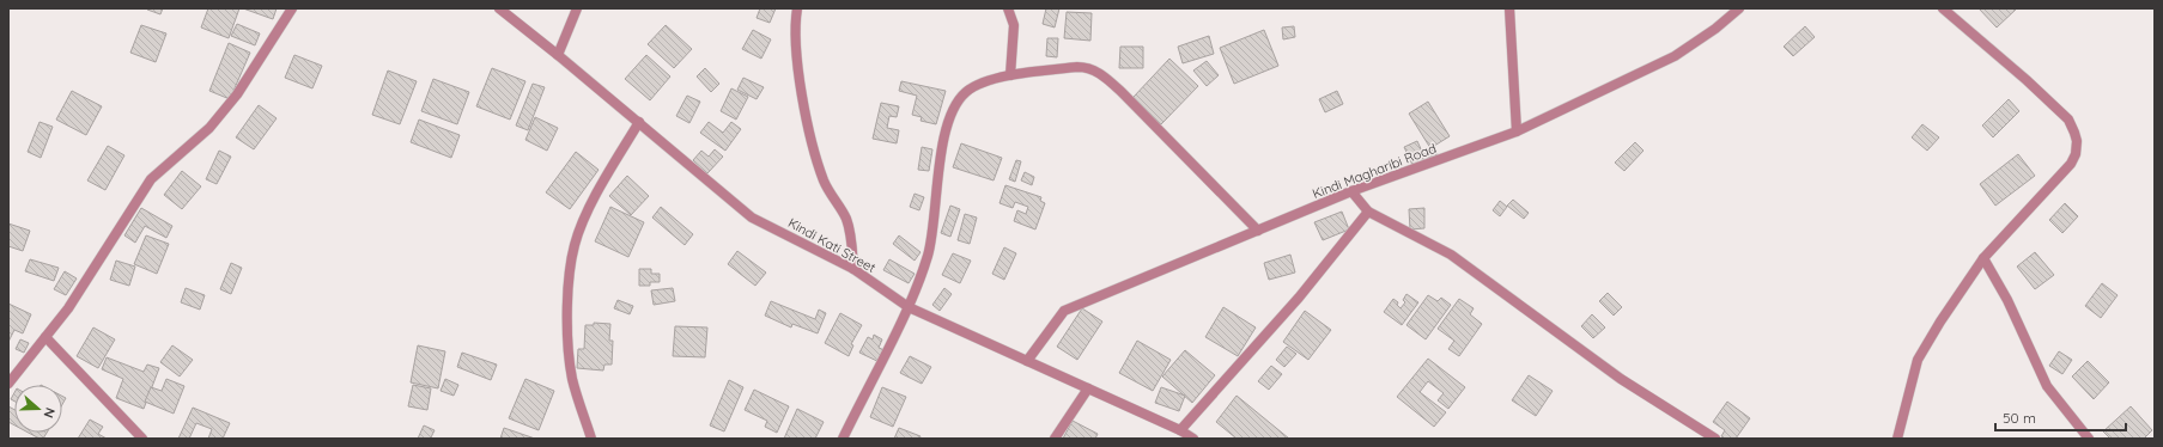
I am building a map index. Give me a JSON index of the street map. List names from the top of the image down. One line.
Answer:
{"streets":{"street":["Kindi Magharibi Road","Kindi Kati Street"]},"crossings":[["Kindi Magharibi Road","Kindi Kati Street"]],"scale_bar":"50 m","north":"right"}
